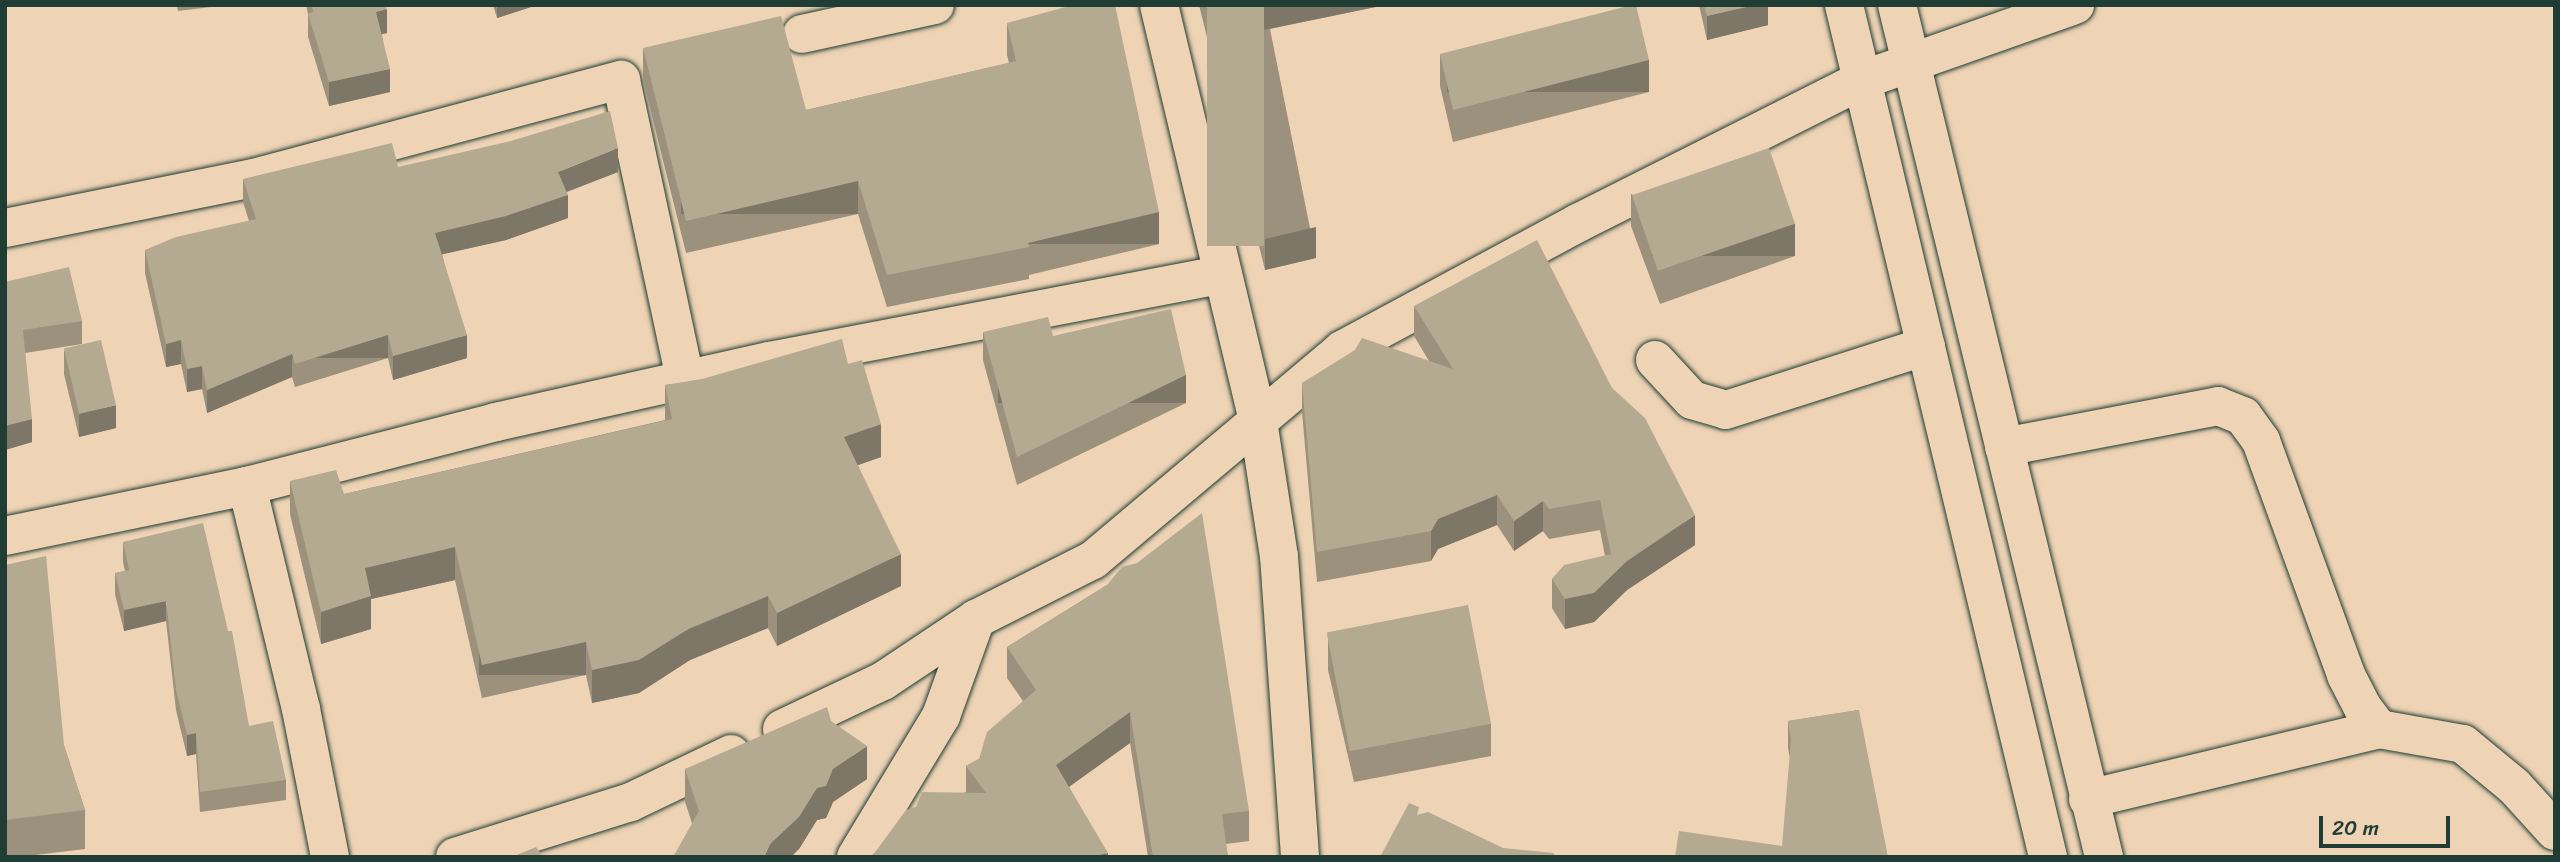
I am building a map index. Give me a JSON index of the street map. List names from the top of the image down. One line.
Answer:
{"scale_bar":"20 m"}
